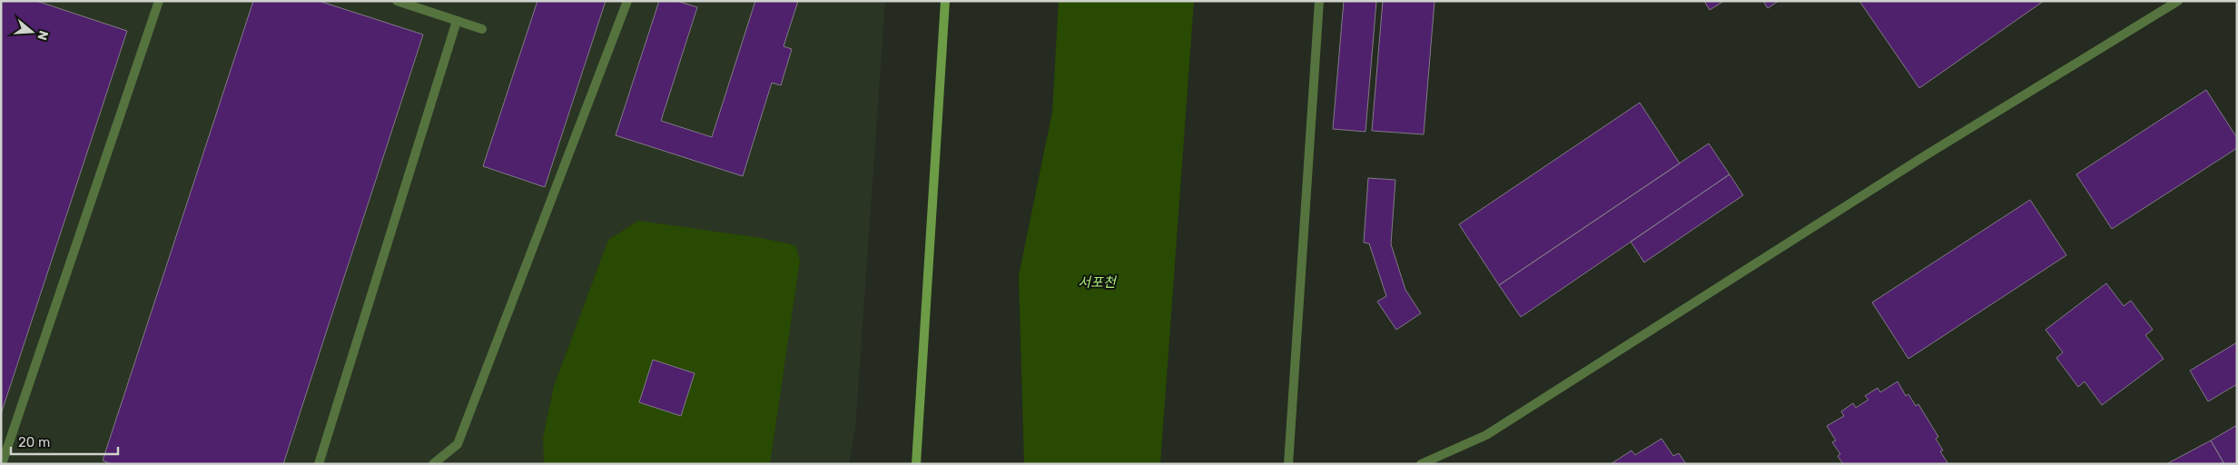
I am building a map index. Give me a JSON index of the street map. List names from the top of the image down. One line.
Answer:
{"water":["서포천"],"scale_bar":"20 m","north":"right"}
